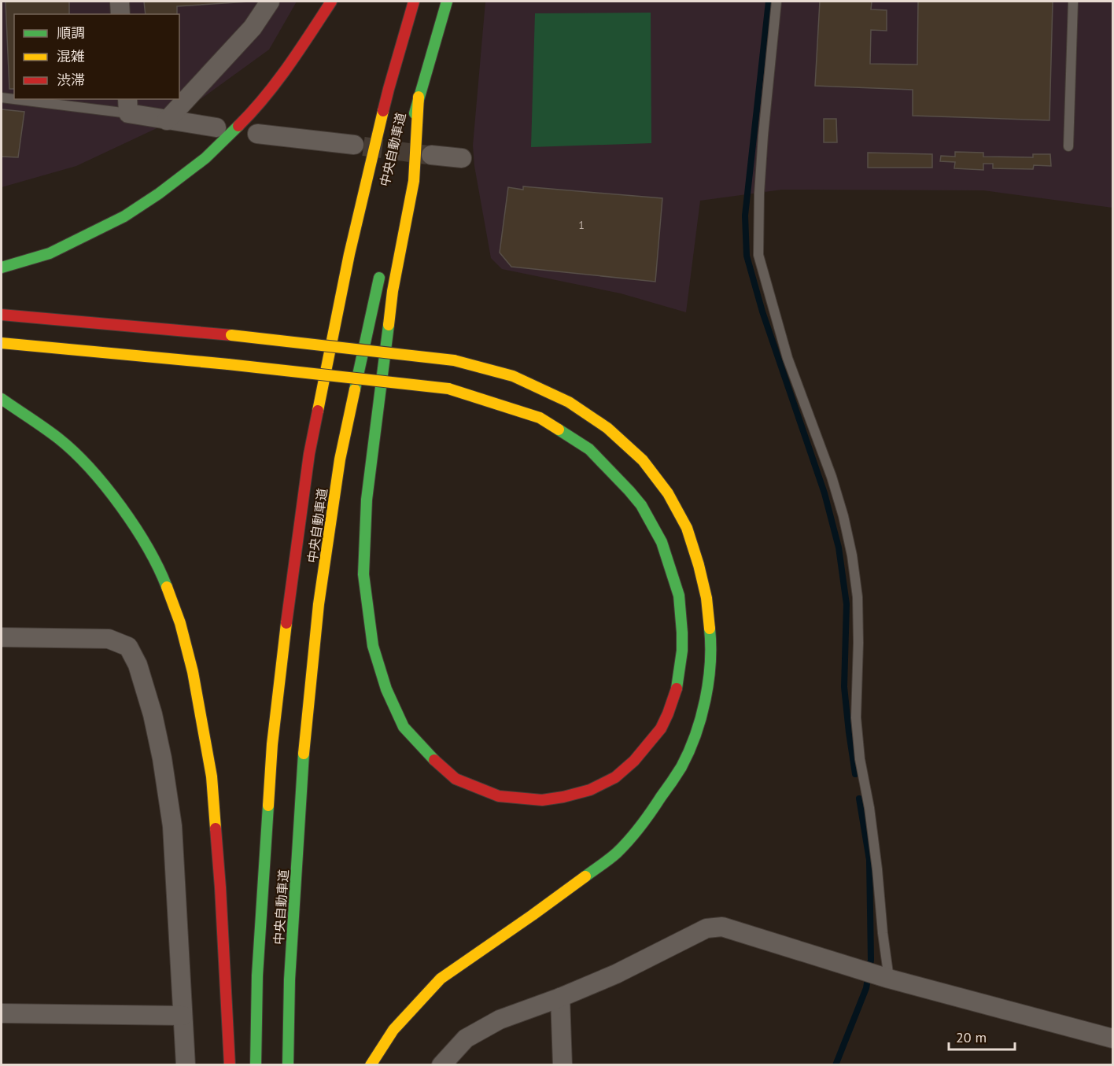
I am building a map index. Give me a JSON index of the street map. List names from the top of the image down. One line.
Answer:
{"streets":{"highway":["中央自動車道"]},"house_numbers":["1"],"legend":["順調","混雑","渋滞"],"scale_bar":"20 m"}
